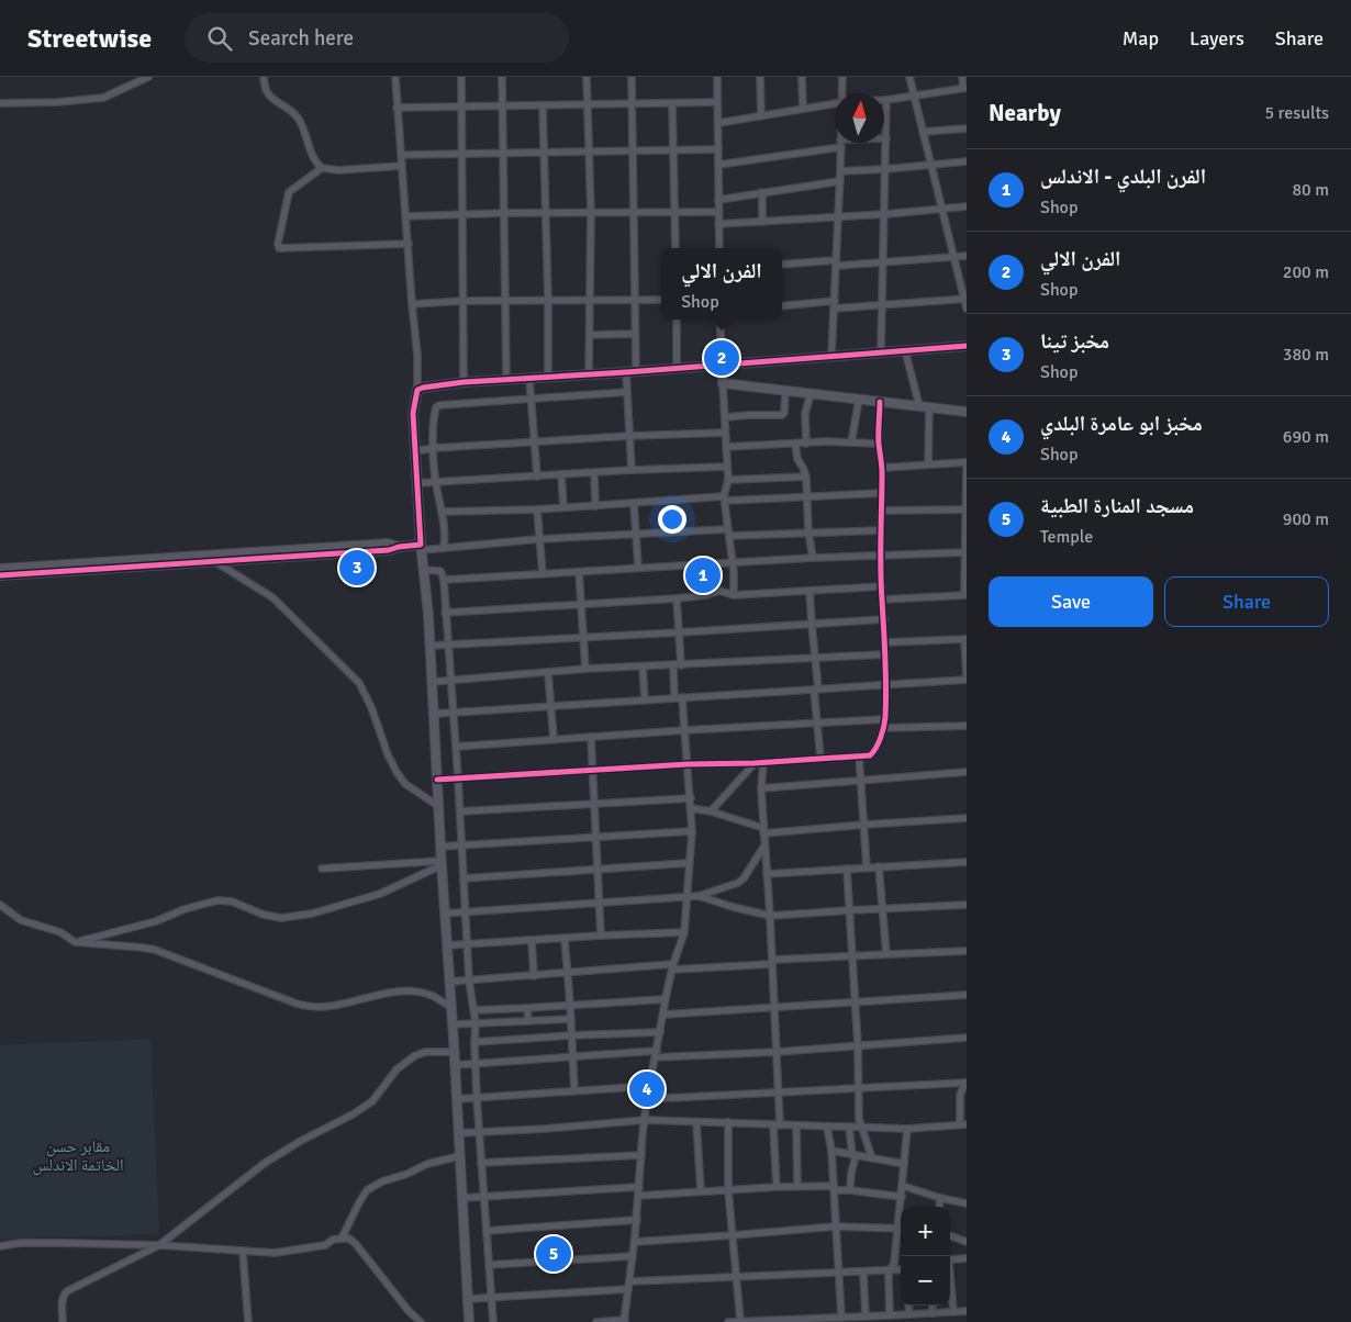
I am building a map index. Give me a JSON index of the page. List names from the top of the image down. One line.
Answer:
{"parks":["مقابر حسن الخاتمة الاندلس"],"north":"top","page":{"header":"Streetwise","search":"Search here","nav":["Map","Layers","Share"],"heading":["Nearby","5 results"],"list":[{"mark":"1","name":"الفرن البلدي - الاندلس","note":"Shop","value":"80 m"},{"mark":"2","name":"الفرن الالي","note":"Shop","value":"200 m"},{"mark":"3","name":"مخبز تينا","note":"Shop","value":"380 m"},{"mark":"4","name":"مخبز ابو عامرة البلدي","note":"Shop","value":"690 m"},{"mark":"5","name":"مسجد المنارة الطبية","note":"Temple","value":"900 m"}],"popup":["الفرن الالي","Shop"],"pins":["2","3","1","4","5"],"buttons":["Save","Share"],"map_buttons":["+","−"]}}
